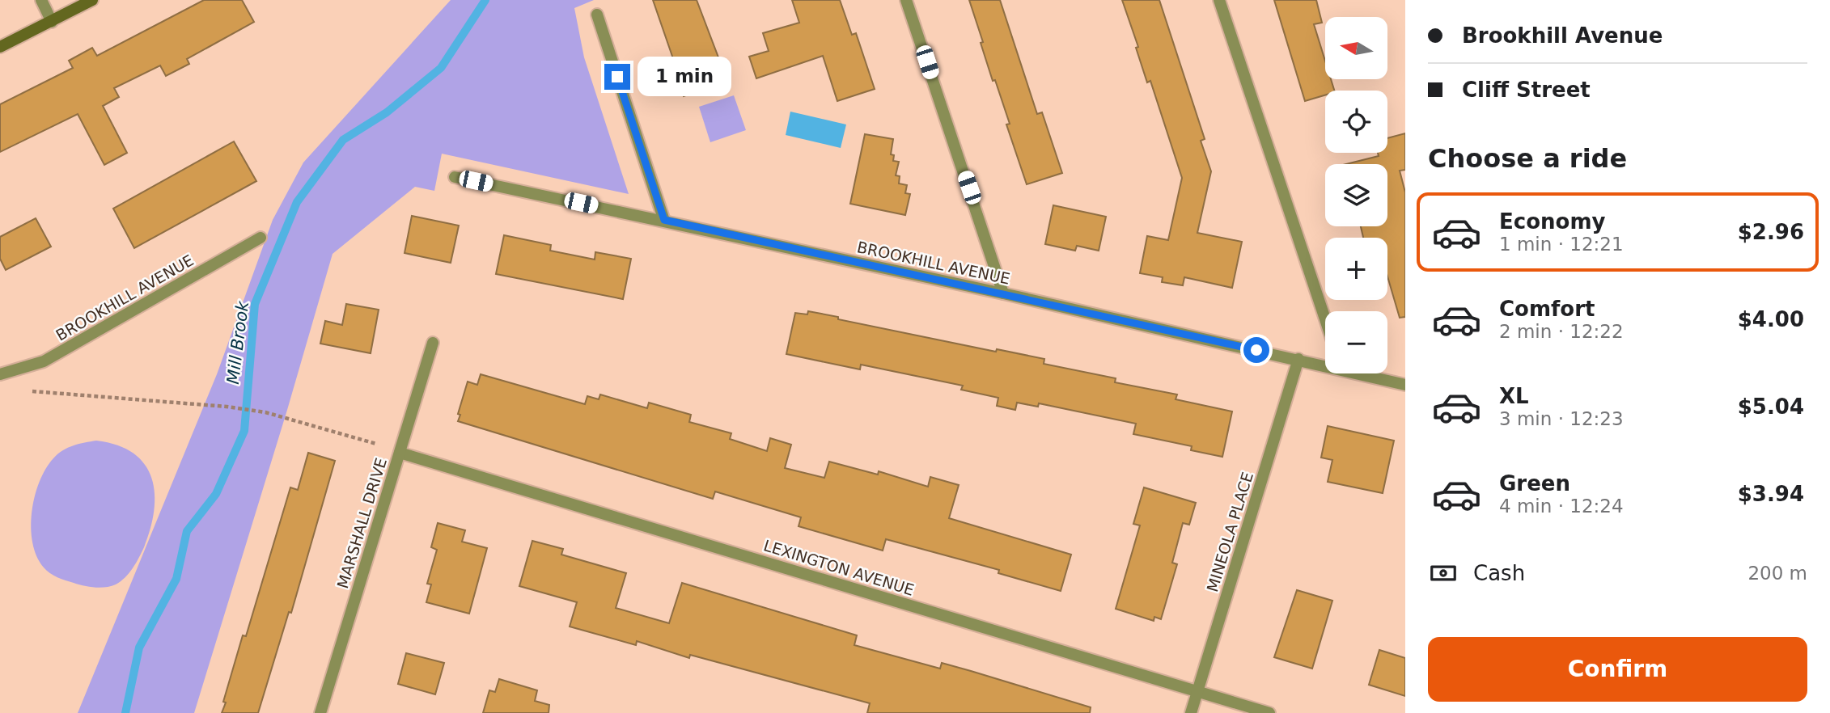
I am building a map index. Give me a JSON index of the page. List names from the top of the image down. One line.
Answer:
{"streets":{"street":["BROOKHILL AVENUE","MARSHALL DRIVE","MINEOLA PLACE","LEXINGTON AVENUE"]},"crossings":[["BROOKHILL AVENUE","MINEOLA PLACE"],["MARSHALL DRIVE","LEXINGTON AVENUE"],["MINEOLA PLACE","LEXINGTON AVENUE"]],"water":["Mill Brook"],"north":"left","page":{"banner":["Brookhill Avenue","Cliff Street"],"map_buttons":["+","−"],"bubble":"1 min","heading":"Choose a ride","list":[{"name":"Economy","note":"1 min · 12:21","value":"$2.96"},{"name":"Comfort","note":"2 min · 12:22","value":"$4.00"},{"name":"XL","note":"3 min · 12:23","value":"$5.04"},{"name":"Green","note":"4 min · 12:24","value":"$3.94"}],"pay":["Cash","200 m"],"buttons":"Confirm"}}
